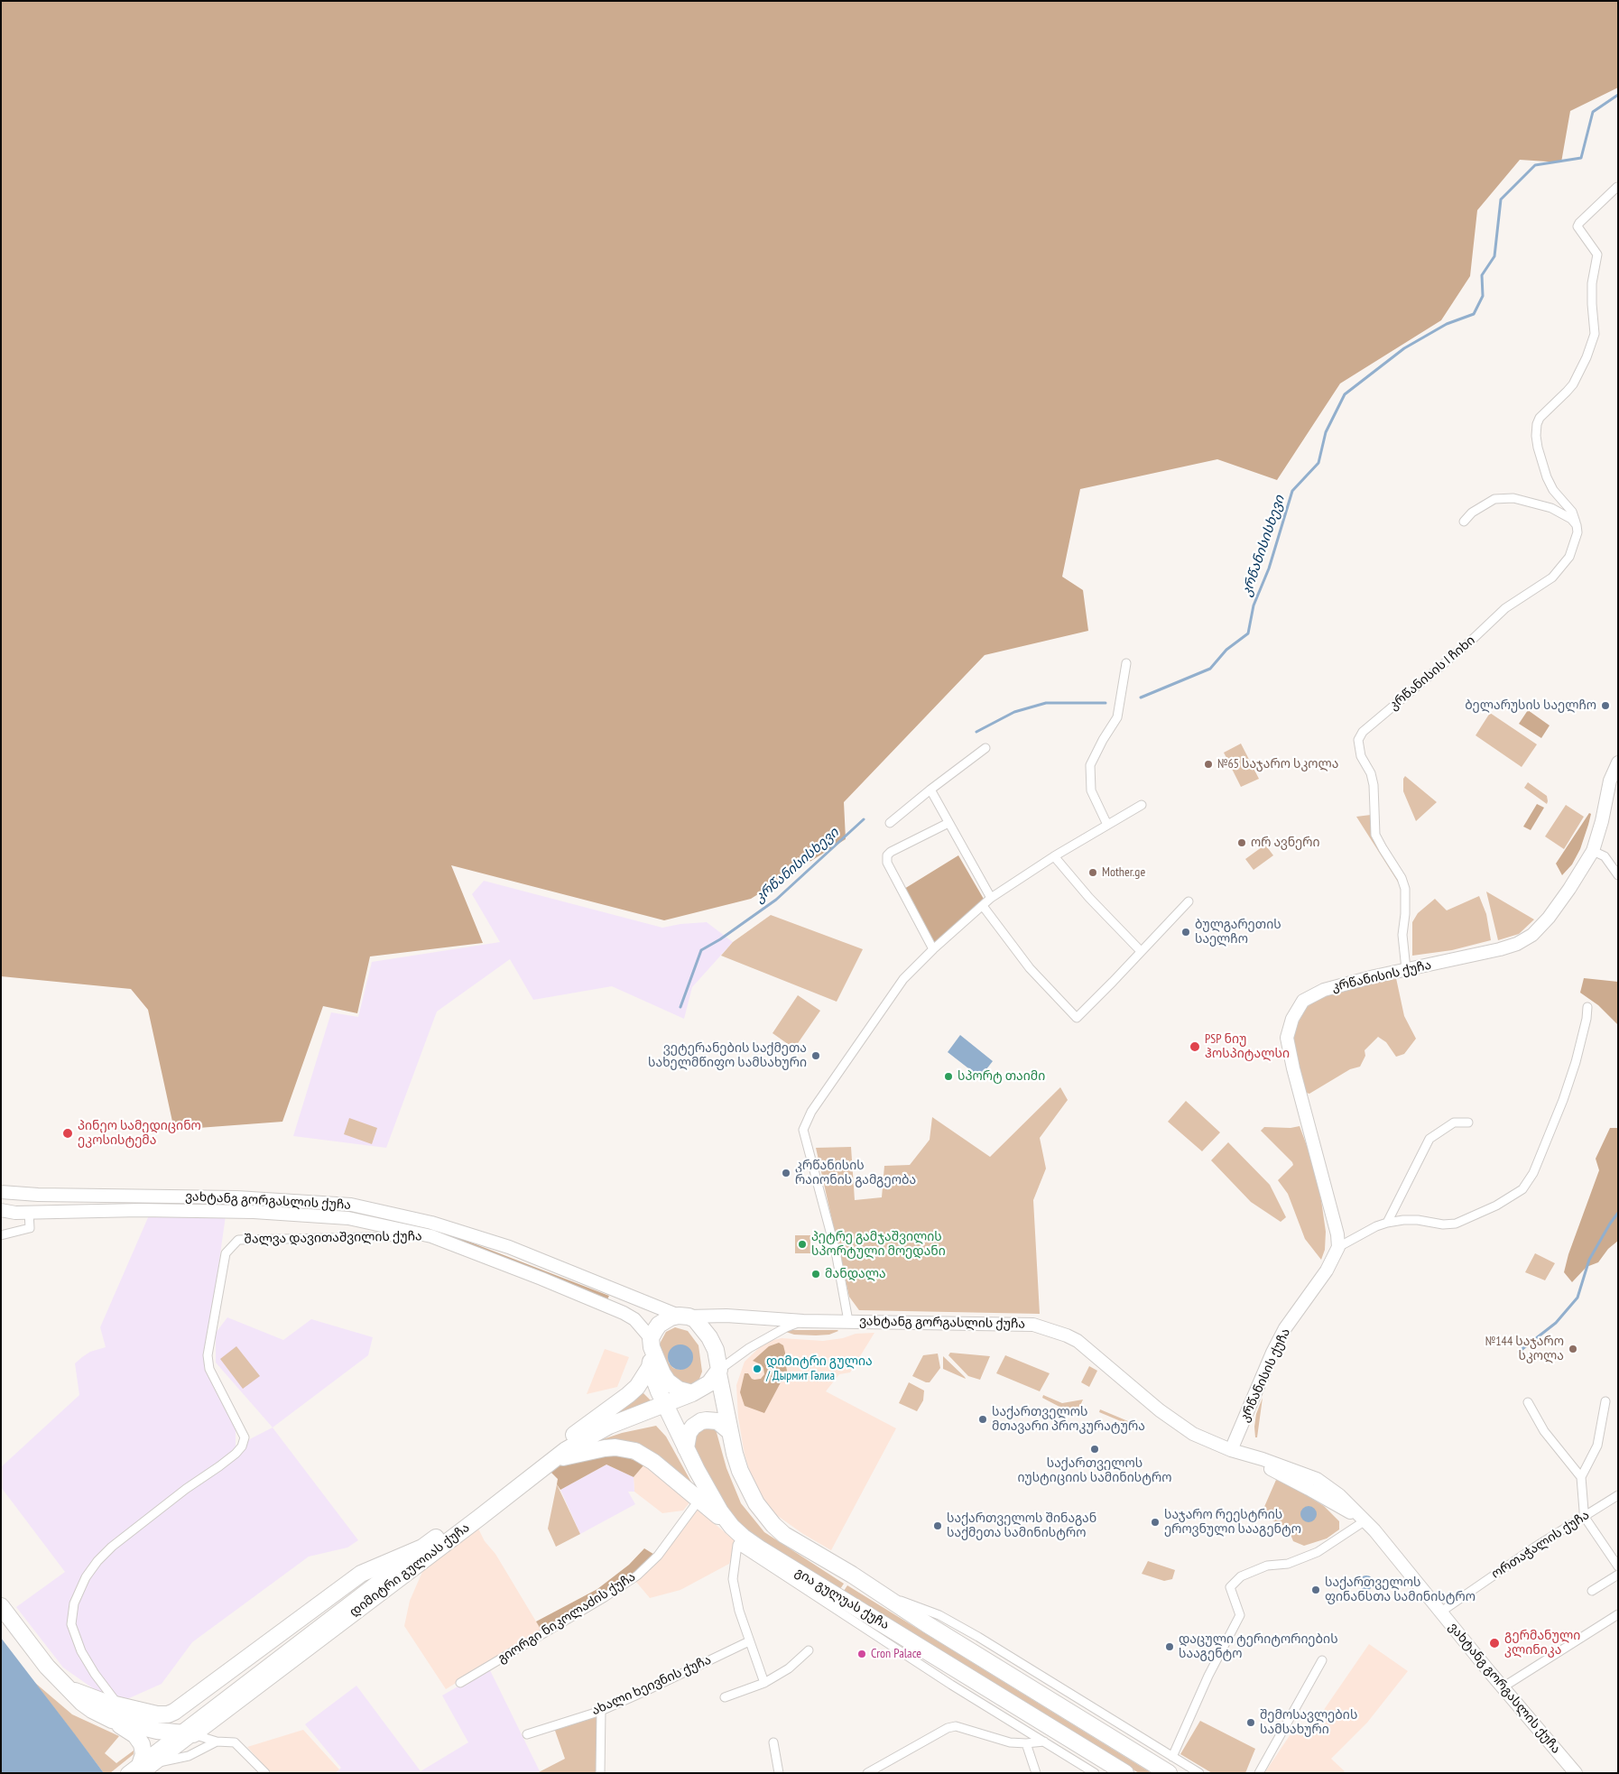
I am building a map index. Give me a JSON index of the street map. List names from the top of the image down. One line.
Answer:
{"streets":{"highway":["დიმიტრი გულიას ქუჩა","გია გულუას ქუჩა"],"street":["კრწანისის I ჩიხი","კრწანისის ქუჩა","ვახტანგ გორგასლის ქუჩა","შალვა დავითაშვილის ქუჩა","ორთაჭალის ქუჩა","გიორგი ნიკოლაძის ქუჩა","ახალი ხეივნის ქუჩა"]},"crossings":[["კრწანისის I ჩიხი","კრწანისის ქუჩა"],["კრწანისის ქუჩა","ვახტანგ გორგასლის ქუჩა"],["ვახტანგ გორგასლის ქუჩა","შალვა დავითაშვილის ქუჩა"],["ვახტანგ გორგასლის ქუჩა","ორთაჭალის ქუჩა"],["ვახტანგ გორგასლის ქუჩა","დიმიტრი გულიას ქუჩა"],["ვახტანგ გორგასლის ქუჩა","გია გულუას ქუჩა"],["დიმიტრი გულიას ქუჩა","გია გულუას ქუჩა"]],"water":["კრწანისისხევი"],"places":["ბელარუსის საელჩო","№65 საჯარო სკოლა","ორ ავნერი","Mother.ge","ბულგარეთის საელჩო","PSP ნიუ ჰოსპიტალსი","ვეტერანების საქმეთა სახელმწიფო სამსახური","სპორტ თაიმი","პინეო სამედიცინო ეკოსისტემა","კრწანისის რაიონის გამგეობა","პეტრე გამჯაშვილის სპორტული მოედანი","მანდალა","№144 საჯარო სკოლა","დიმიტრი გულია / Дырмит Гәлиа","საქართველოს მთავარი პროკურატურა","საქართველოს იუსტიციის სამინისტრო","საჯარო რეესტრის ეროვნული სააგენტო","საქართველოს შინაგან საქმეთა სამინისტრო","საქართველოს ფინანსთა სამინისტრო","გერმანული კლინიკა","დაცული ტერიტორიების სააგენტო","Cron Palace","შემოსავლების სამსახური"]}
